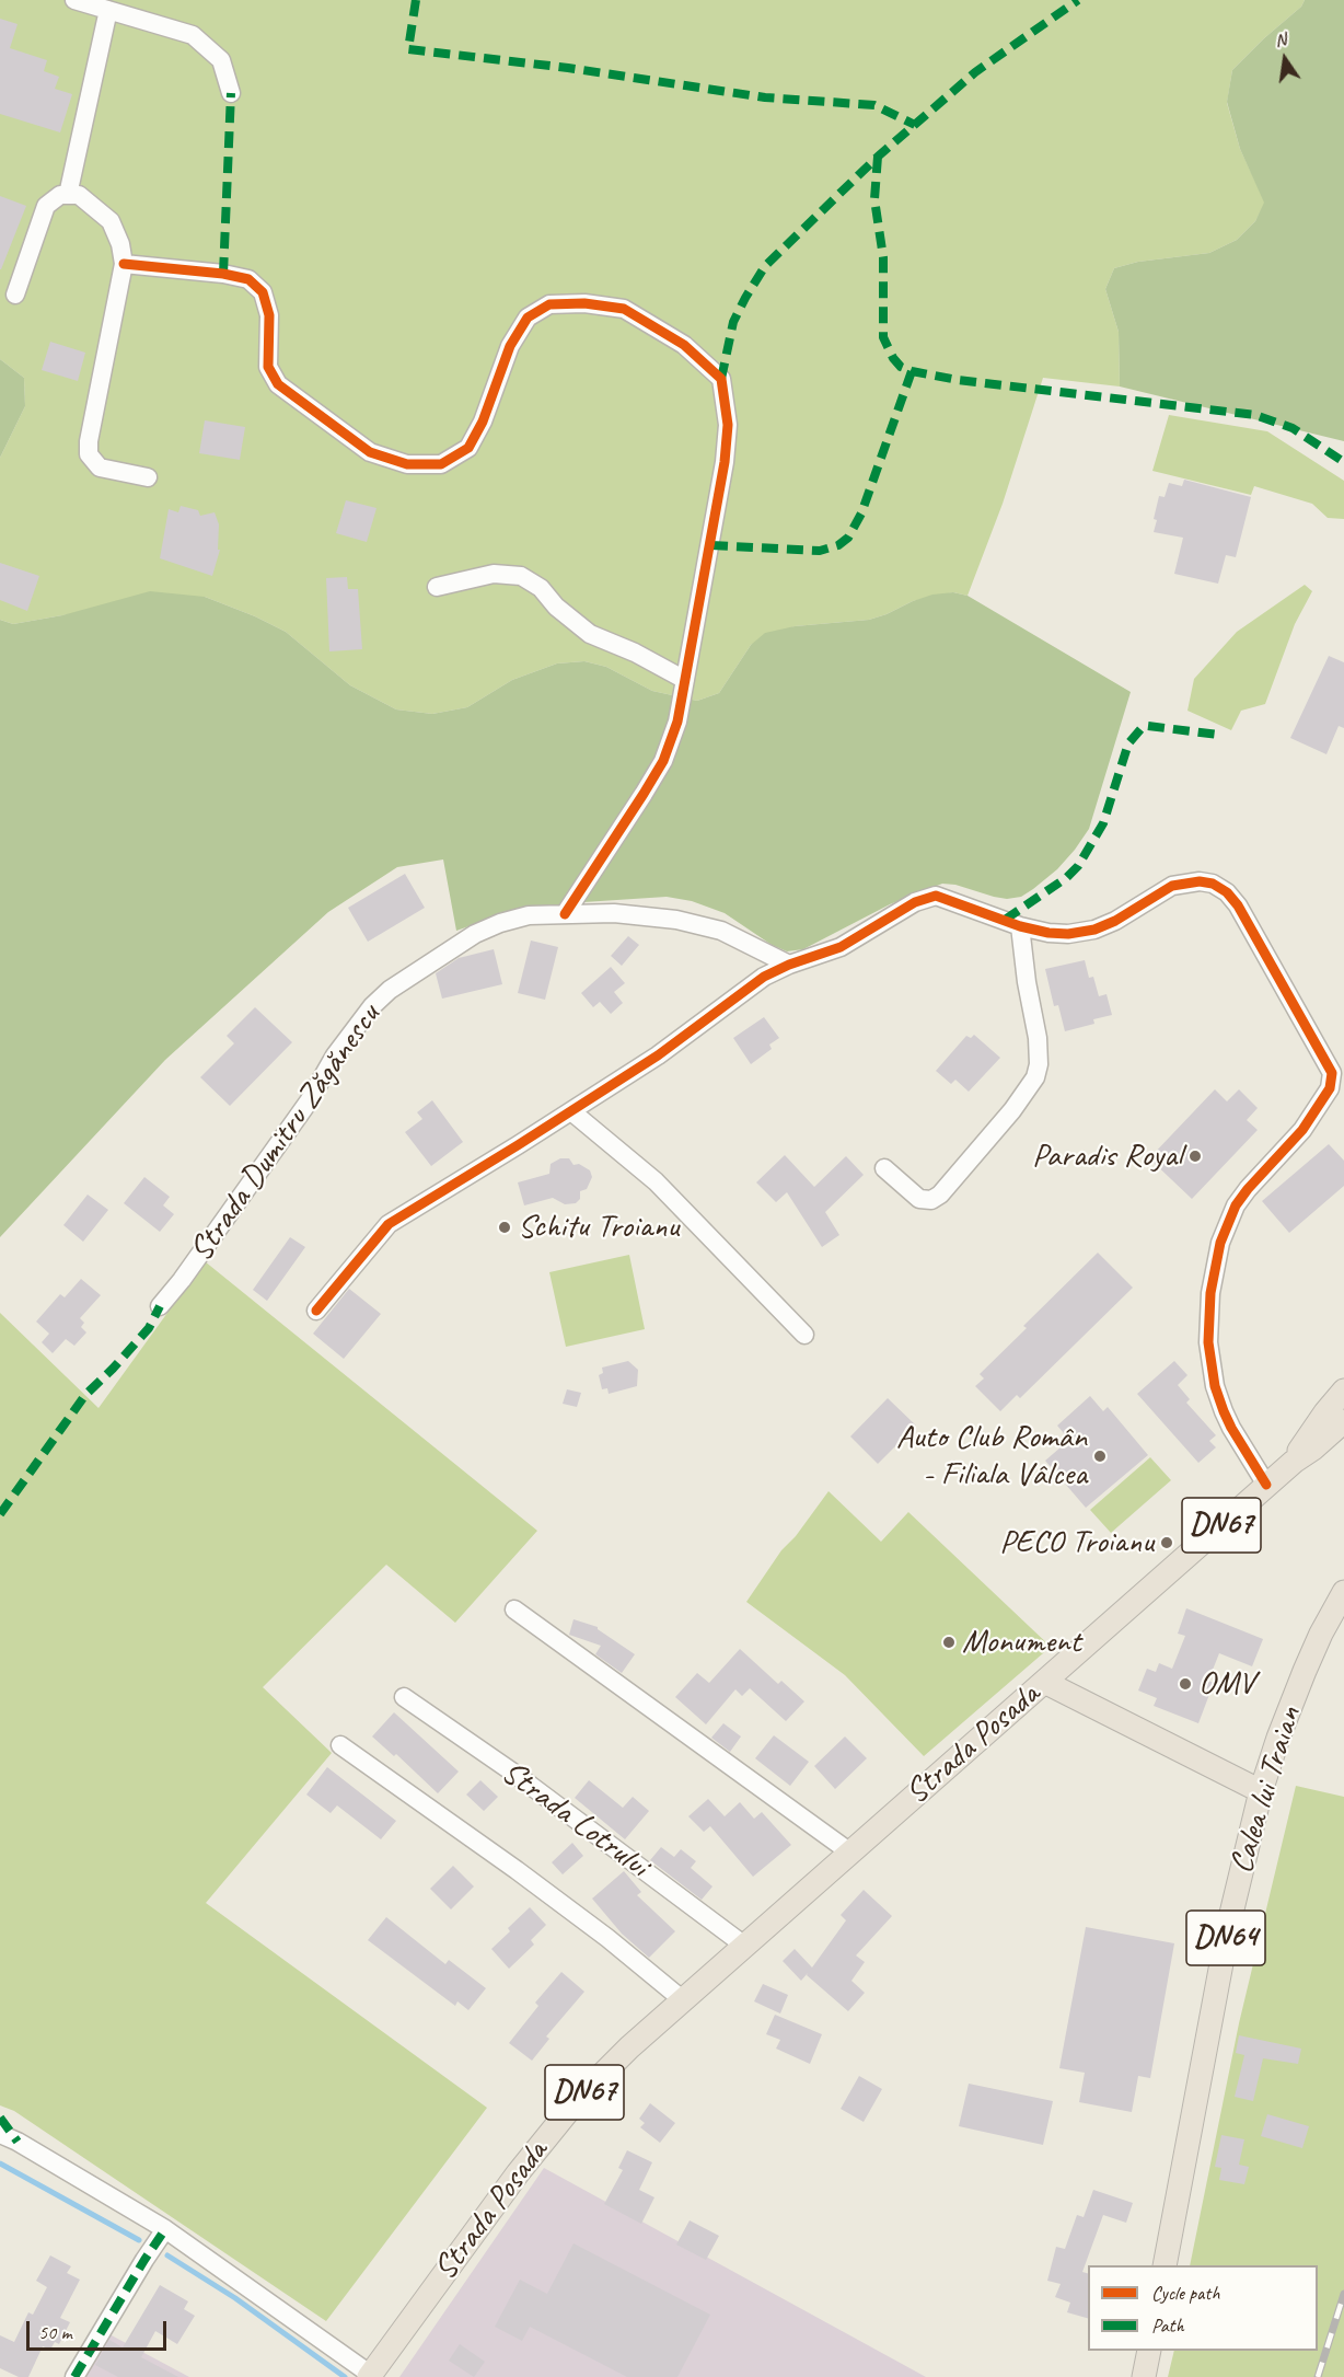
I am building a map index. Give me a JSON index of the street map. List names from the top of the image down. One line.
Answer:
{"streets":{"main road":["DN67","Strada Posada","Calea lui Traian","DN64"],"street":["Strada Dumitru Zăgănescu","Strada Lotrului"]},"crossings":[["Strada Posada","Strada Lotrului"]],"places":["Paradis Royal","Schitu Troianu","Auto Club Român - Filiala Vâlcea","PECO Troianu","Monument","OMV"],"legend":["Cycle path","Path"],"scale_bar":"50 m","north":"top"}
